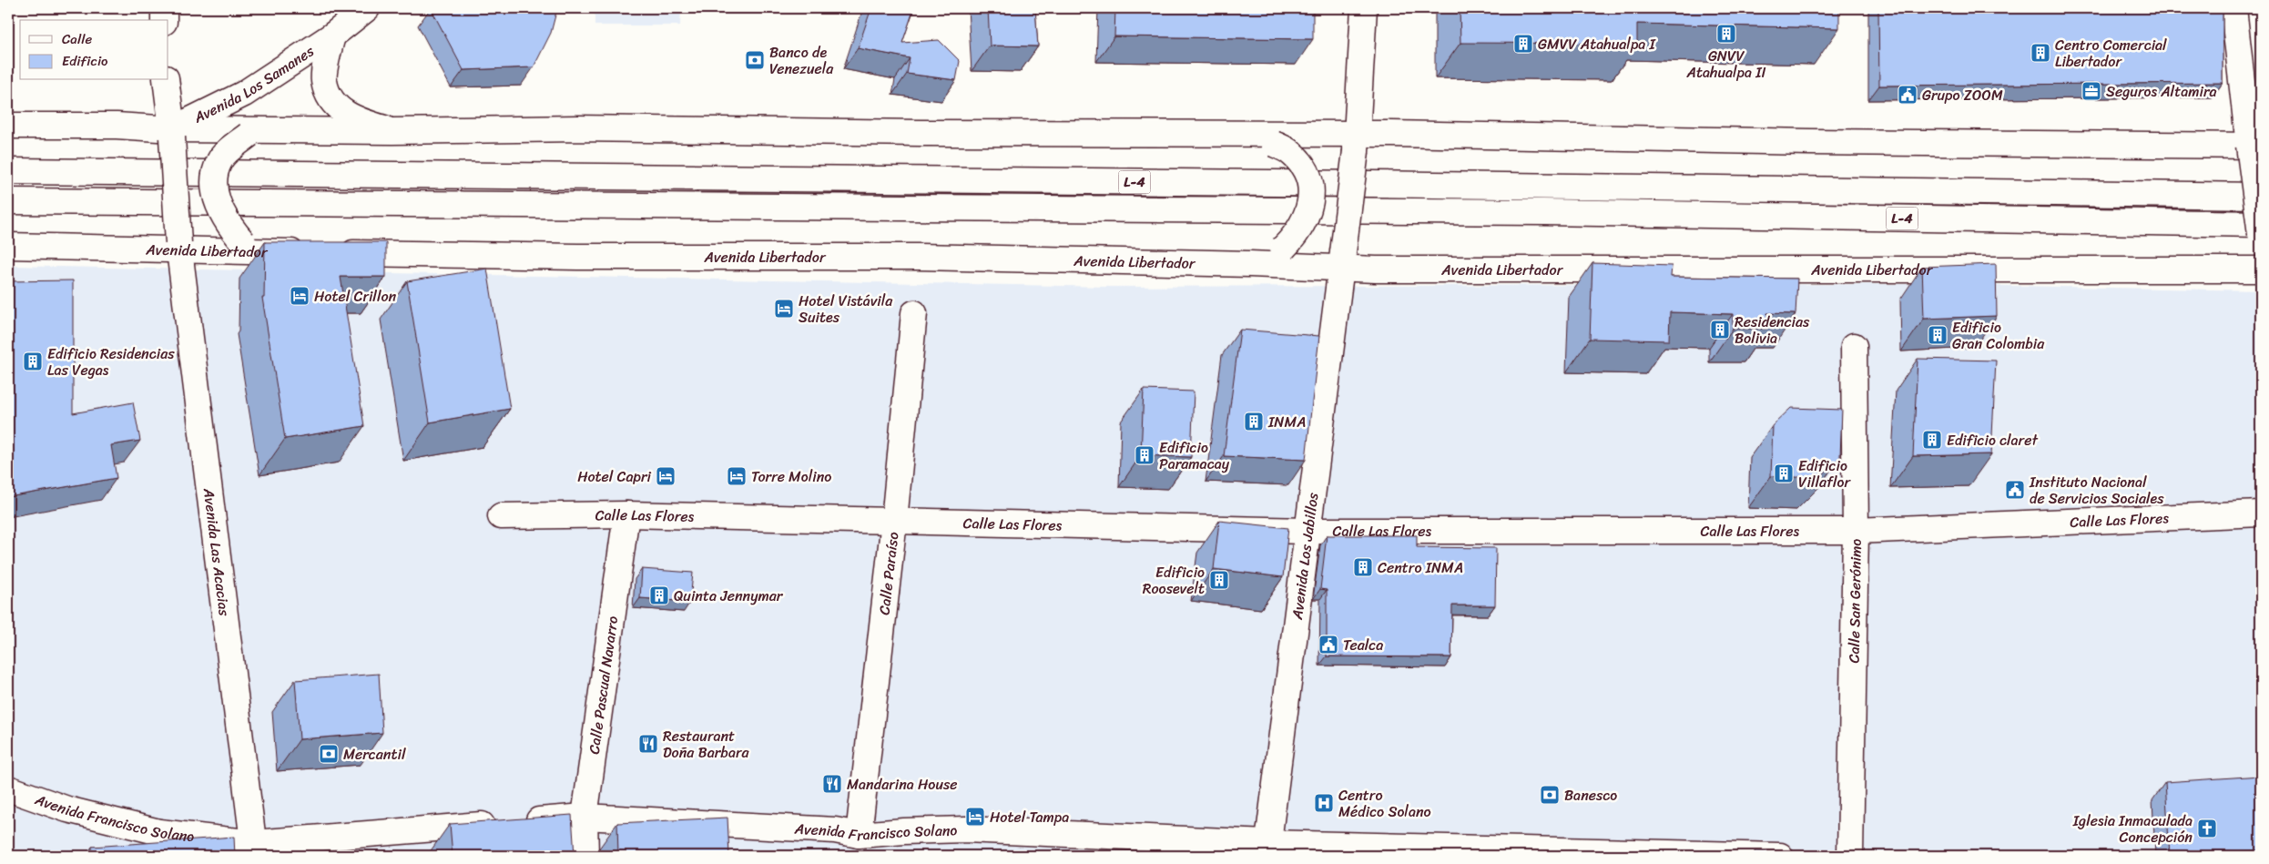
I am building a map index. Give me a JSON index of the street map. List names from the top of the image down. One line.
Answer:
{"streets":{"main road":["Avenida Los Samanes","L-4","Avenida Libertador","Calle Las Flores","Avenida Las Acacias","Avenida Los Jabillos","Calle Paraíso","Calle San Gerónimo","Calle Pascual Navarro","Avenida Francisco Solano"]},"crossings":[["Avenida Los Samanes","Avenida Las Acacias"],["Avenida Libertador","Avenida Las Acacias"],["Avenida Libertador","Avenida Los Jabillos"],["Calle Las Flores","Avenida Los Jabillos"],["Calle Las Flores","Calle Paraíso"],["Calle Las Flores","Calle San Gerónimo"],["Calle Las Flores","Calle Pascual Navarro"],["Avenida Las Acacias","Avenida Francisco Solano"],["Avenida Los Jabillos","Avenida Francisco Solano"],["Calle Paraíso","Avenida Francisco Solano"],["Calle Pascual Navarro","Avenida Francisco Solano"]],"places":{"building":["GNVV Atahualpa II","GMVV Atahualpa I","Centro Comercial Libertador","Residencias Bolivia","Edificio Gran Colombia","Edificio Residencias Las Vegas","INMA","Edificio claret","Edificio Paramacay","Edificio Villaflor","Centro INMA","Edificio Roosevelt","Quinta Jennymar"],"bank":["Banco de Venezuela","Mercantil","Banesco"],"office":["Seguros Altamira"],"public building":["Grupo ZOOM","Instituto Nacional de Servicios Sociales","Tealca"],"hotel":["Hotel Crillon","Hotel Vistávila Suites","Hotel Capri","Torre Molino","Hotel Tampa"],"restaurant":["Restaurant Doña Barbara","Mandarina House"],"hospital":["Centro Médico Solano"],"church":["Iglesia Inmaculada Concepción"]},"legend":["Calle","Edificio"]}
